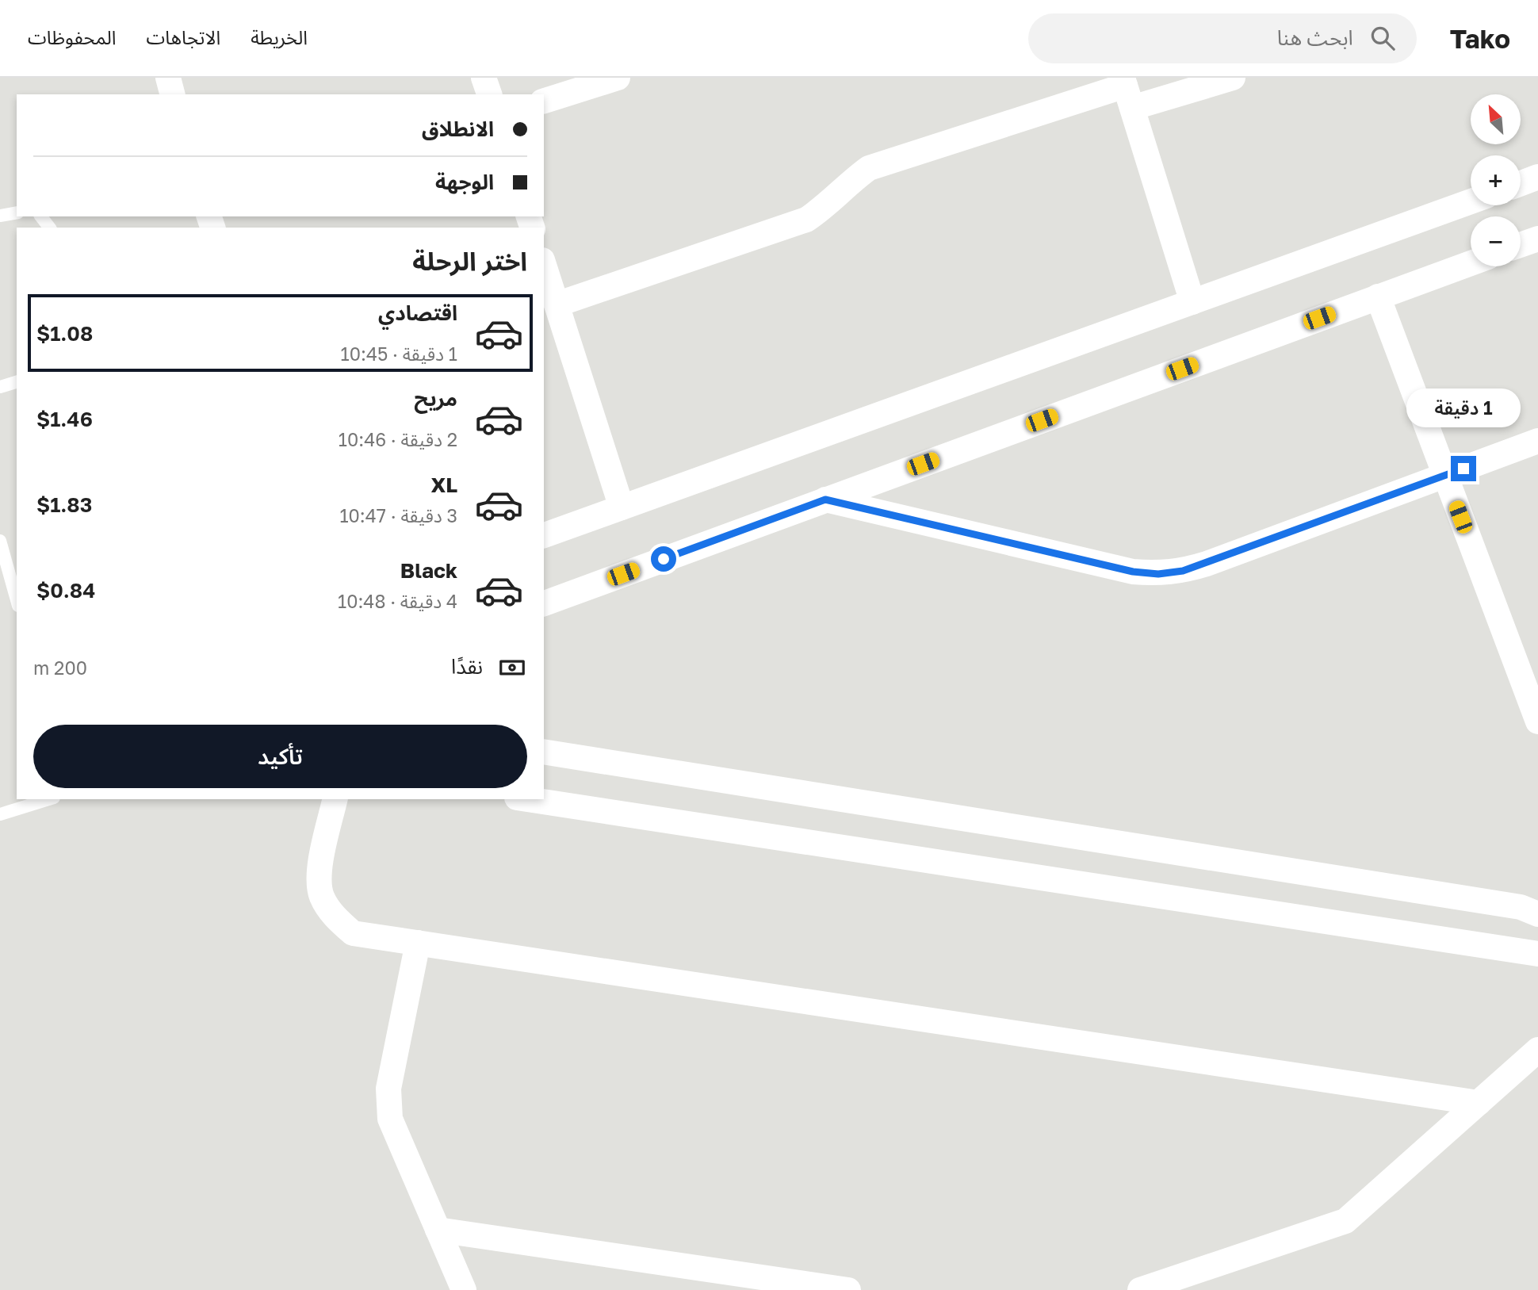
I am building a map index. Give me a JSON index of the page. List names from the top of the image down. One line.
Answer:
{"north":"top left","page":{"header":"Tako","search":"ابحث هنا","nav":["الخريطة","الاتجاهات","المحفوظات"],"map_buttons":["+","−"],"banner":["الانطلاق","الوجهة"],"heading":"اختر الرحلة","list":[{"name":"اقتصادي","note":"1 دقيقة · 10:45","value":"$1.08"},{"name":"مريح","note":"2 دقيقة · 10:46","value":"$1.46"},{"name":"XL","note":"3 دقيقة · 10:47","value":"$1.83"},{"name":"Black","note":"4 دقيقة · 10:48","value":"$0.84"}],"bubble":"1 دقيقة","pay":["نقدًا","200 m"],"buttons":"تأكيد"}}
